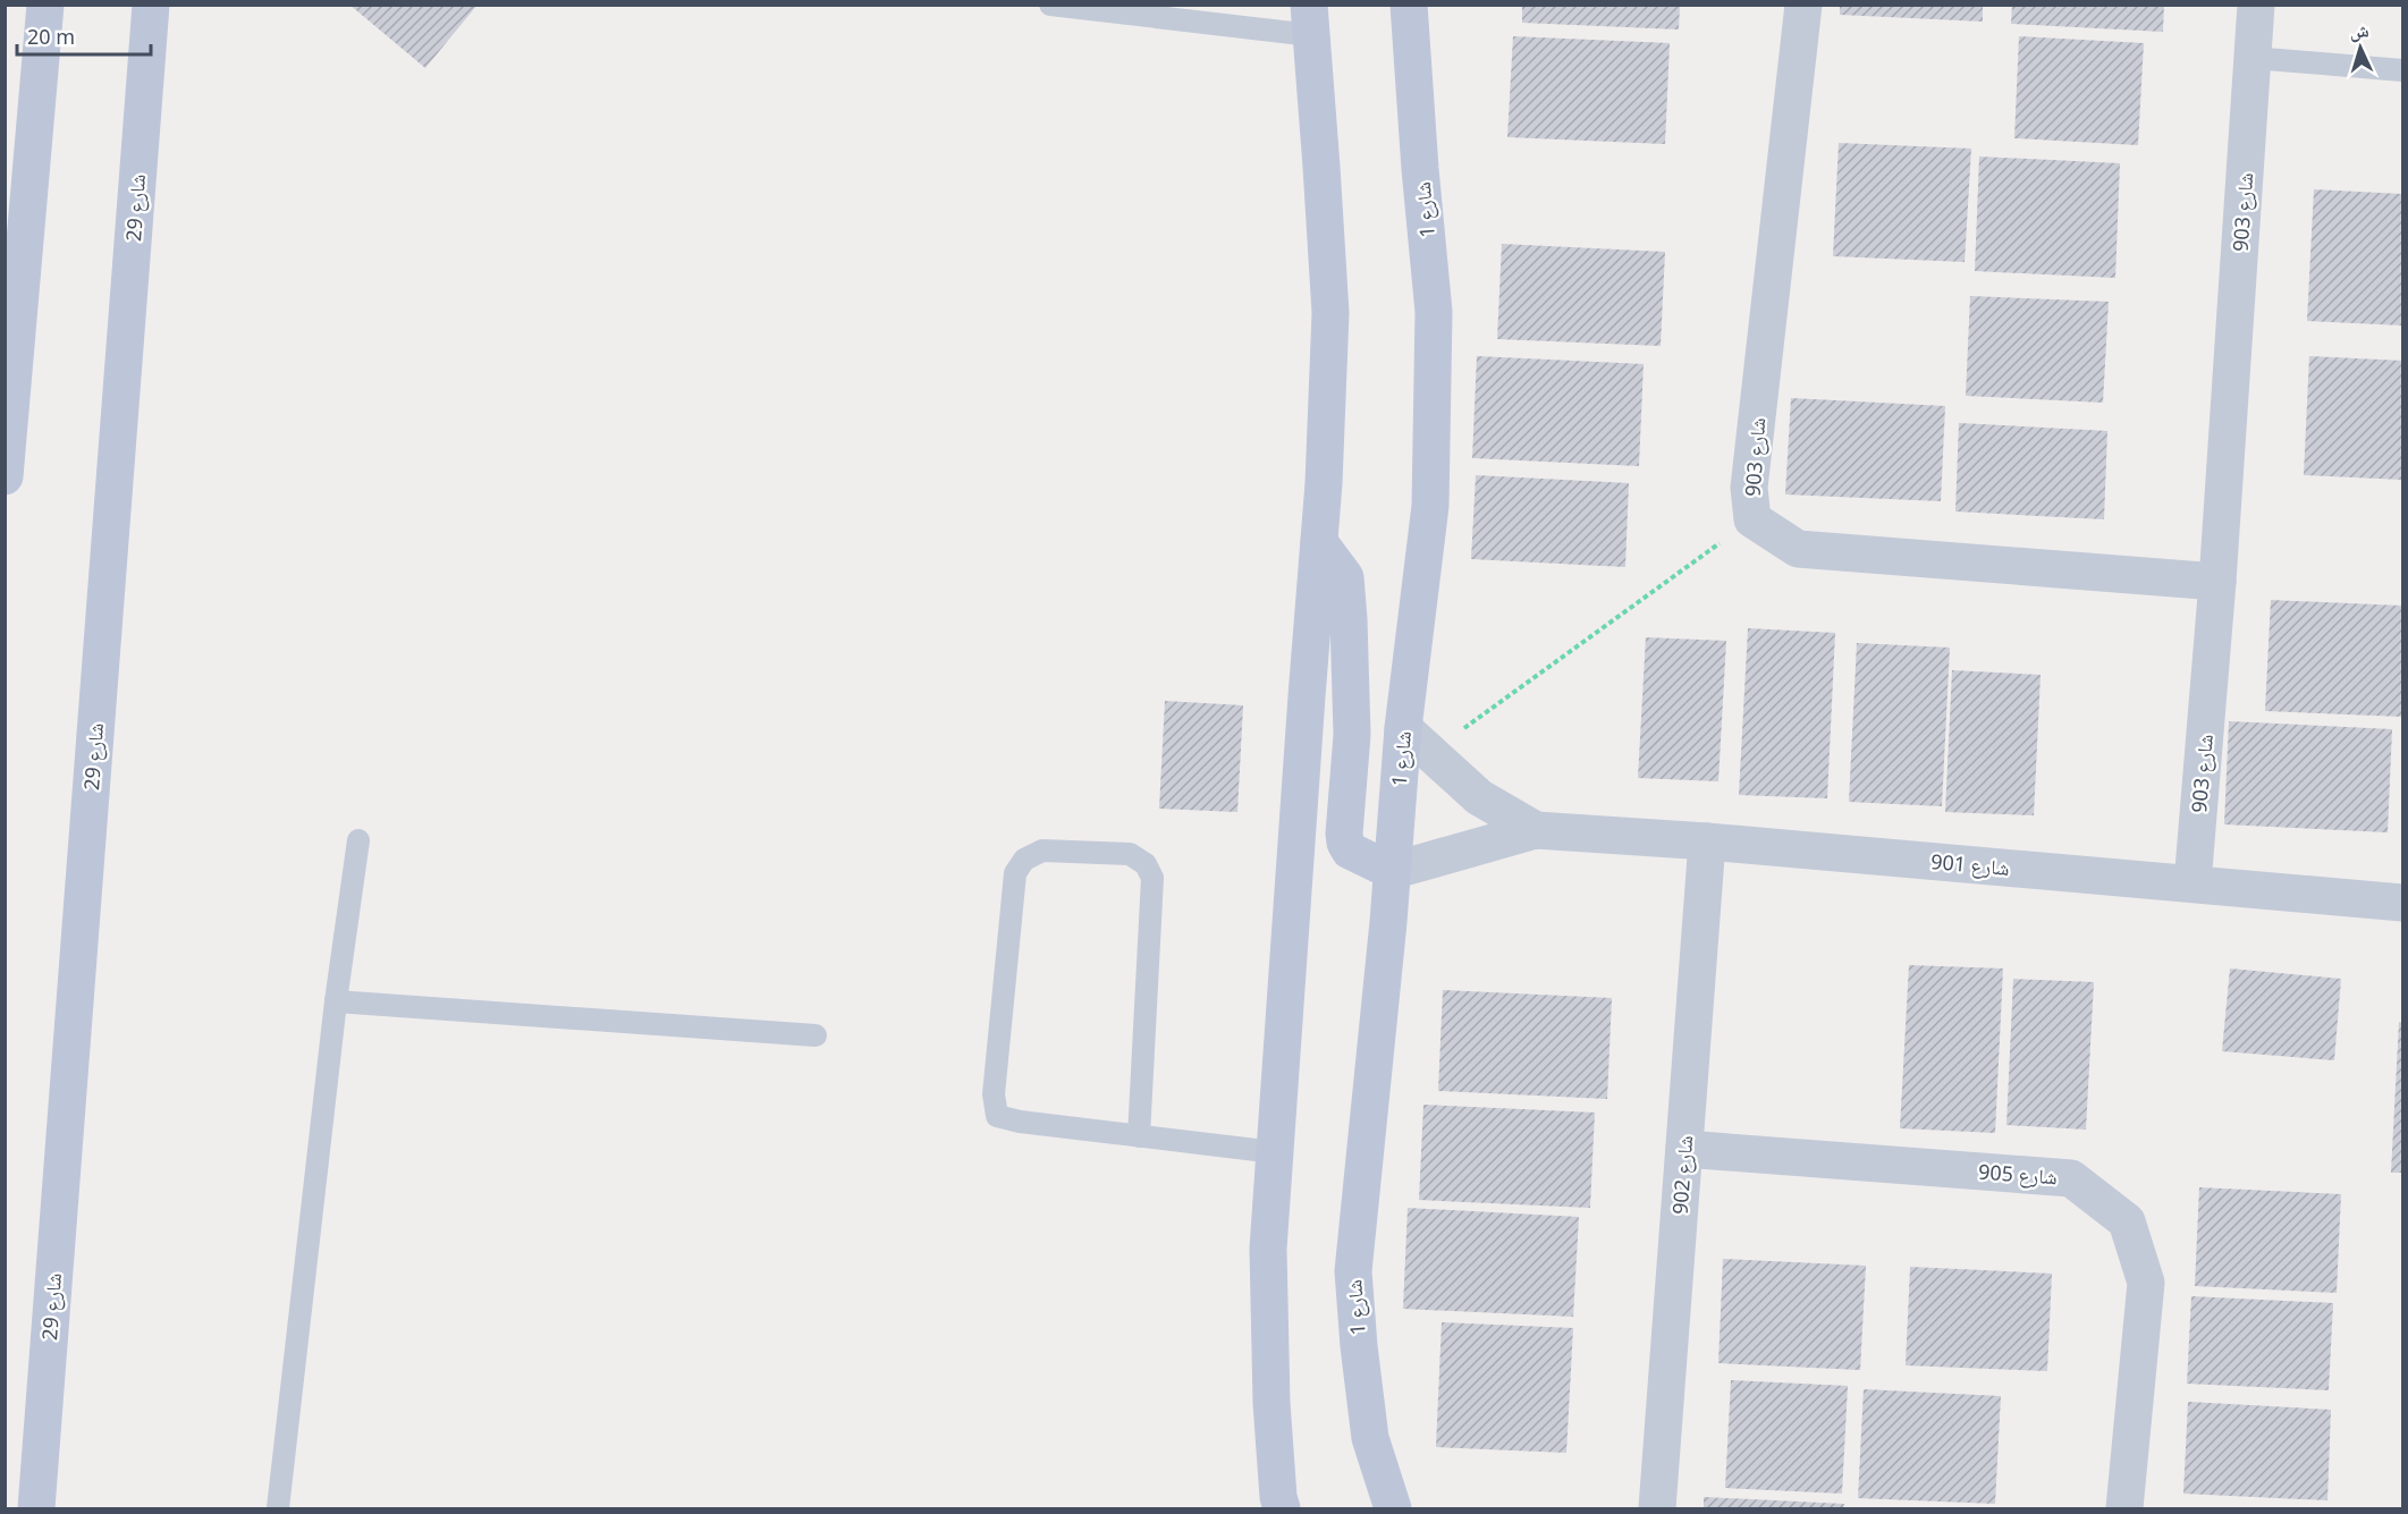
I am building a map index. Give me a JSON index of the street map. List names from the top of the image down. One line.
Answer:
{"streets":{"street":["شارع 29","شارع 1","شارع 903","شارع 901","شارع 905","شارع 902"]},"crossings":[["شارع 1","شارع 901"],["شارع 903","شارع 901"],["شارع 901","شارع 902"],["شارع 905","شارع 902"]],"scale_bar":"20 m","north":"top"}
